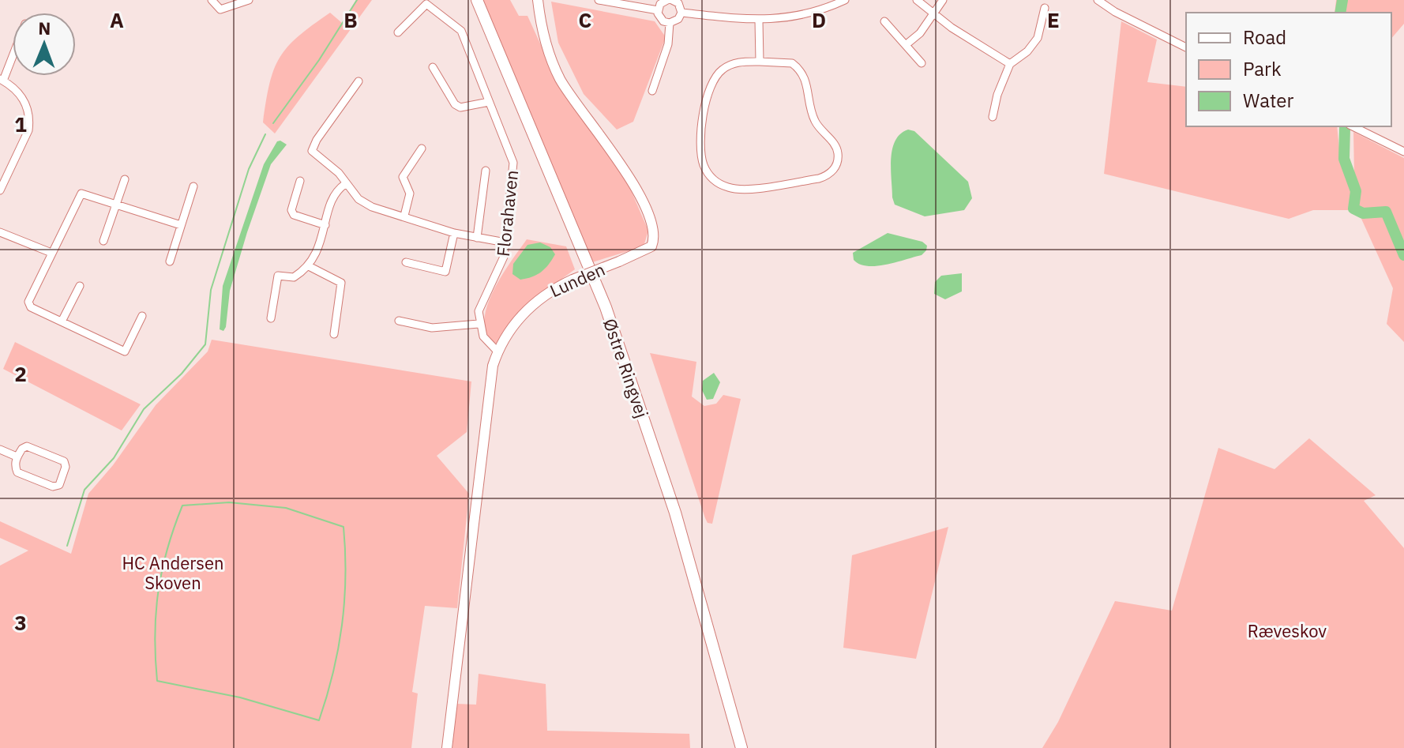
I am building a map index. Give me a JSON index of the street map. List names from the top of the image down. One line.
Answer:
{"streets":{"main road":["Østre Ringvej"],"street":["Florahaven","Lunden"]},"parks":["HC Andersen Skoven","Ræveskov"],"legend":["Road","Park","Water"],"north":"top","grid":{"columns":["A","B","C","D","E"],"rows":["1","2","3"]}}
